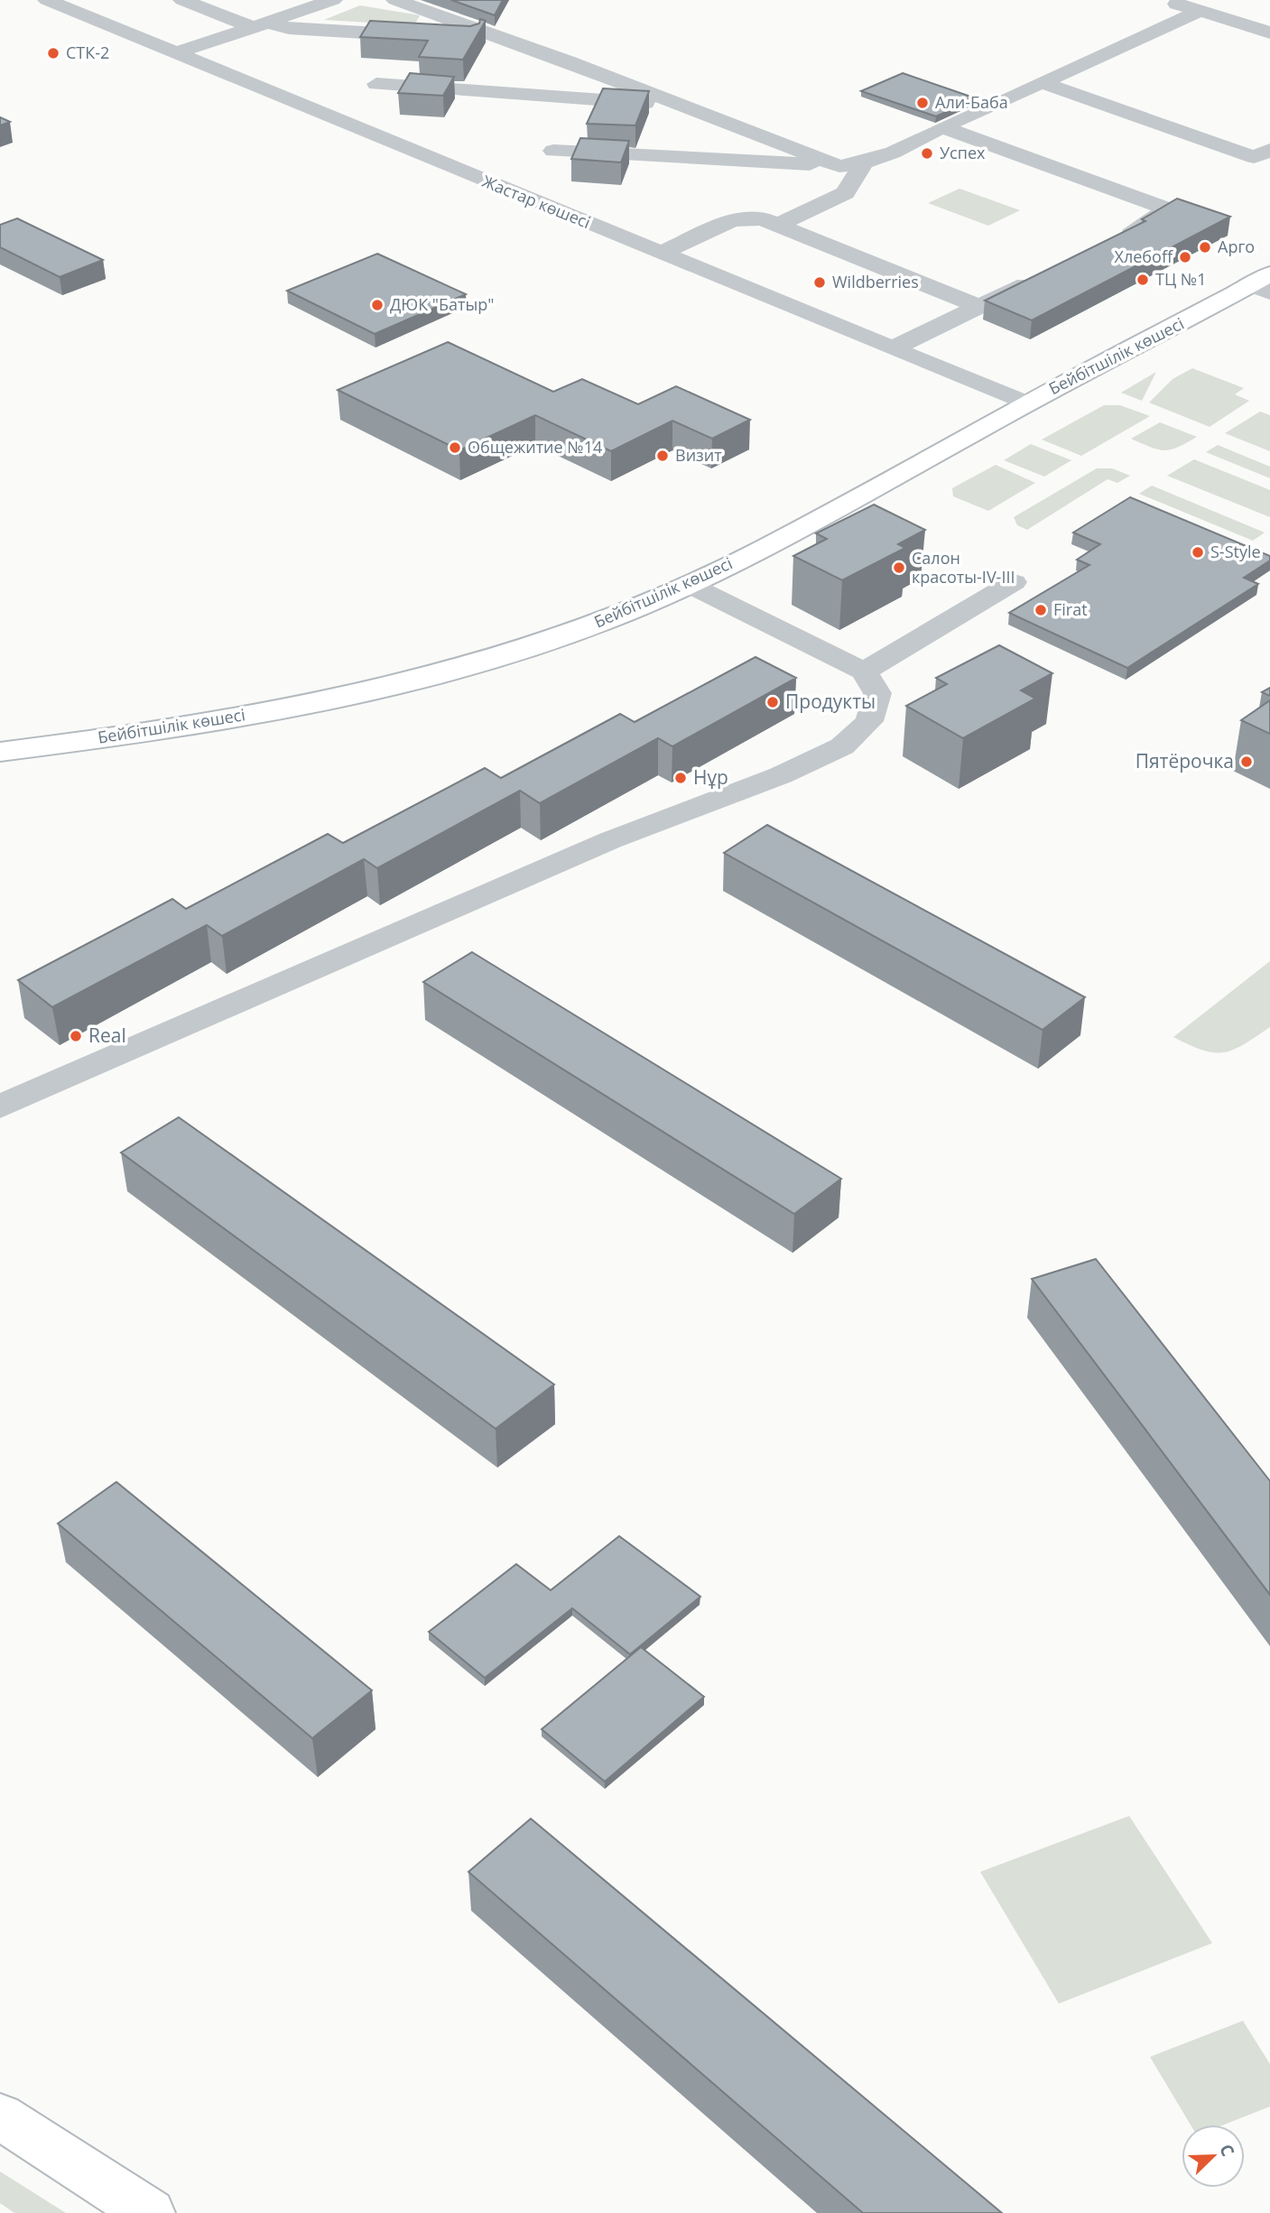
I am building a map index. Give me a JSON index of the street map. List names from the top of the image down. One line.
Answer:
{"streets":{"street":["Жастар көшесі","Бейбітшілік көшесі"]},"crossings":[["Жастар көшесі","Бейбітшілік көшесі"]],"places":["СТК-2","Али-Баба","Успех","Арго","Хлебoff","ТЦ №1","Wildberries","ДЮК \"Батыр\"","Общежитие №14","Визит","S-Style","Салон красоты-IV-III","Firat","Продукты","Пятёрочка","Нұр","Real"],"north":"top right"}
